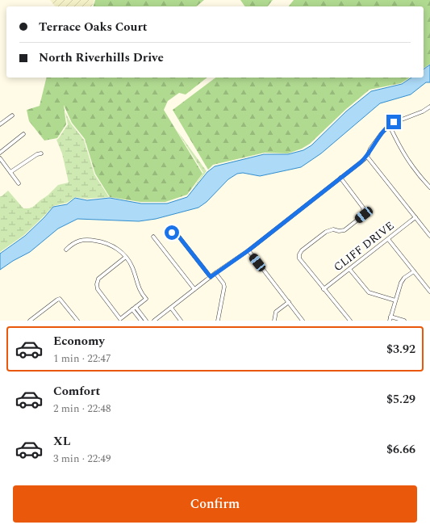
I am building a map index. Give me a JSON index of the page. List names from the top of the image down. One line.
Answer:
{"streets":{"street":["CLIFF DRIVE"]},"page":{"banner":["Terrace Oaks Court","North Riverhills Drive"],"list":[{"name":"Economy","note":"1 min · 22:47","value":"$3.92"},{"name":"Comfort","note":"2 min · 22:48","value":"$5.29"},{"name":"XL","note":"3 min · 22:49","value":"$6.66"}],"buttons":"Confirm"}}
